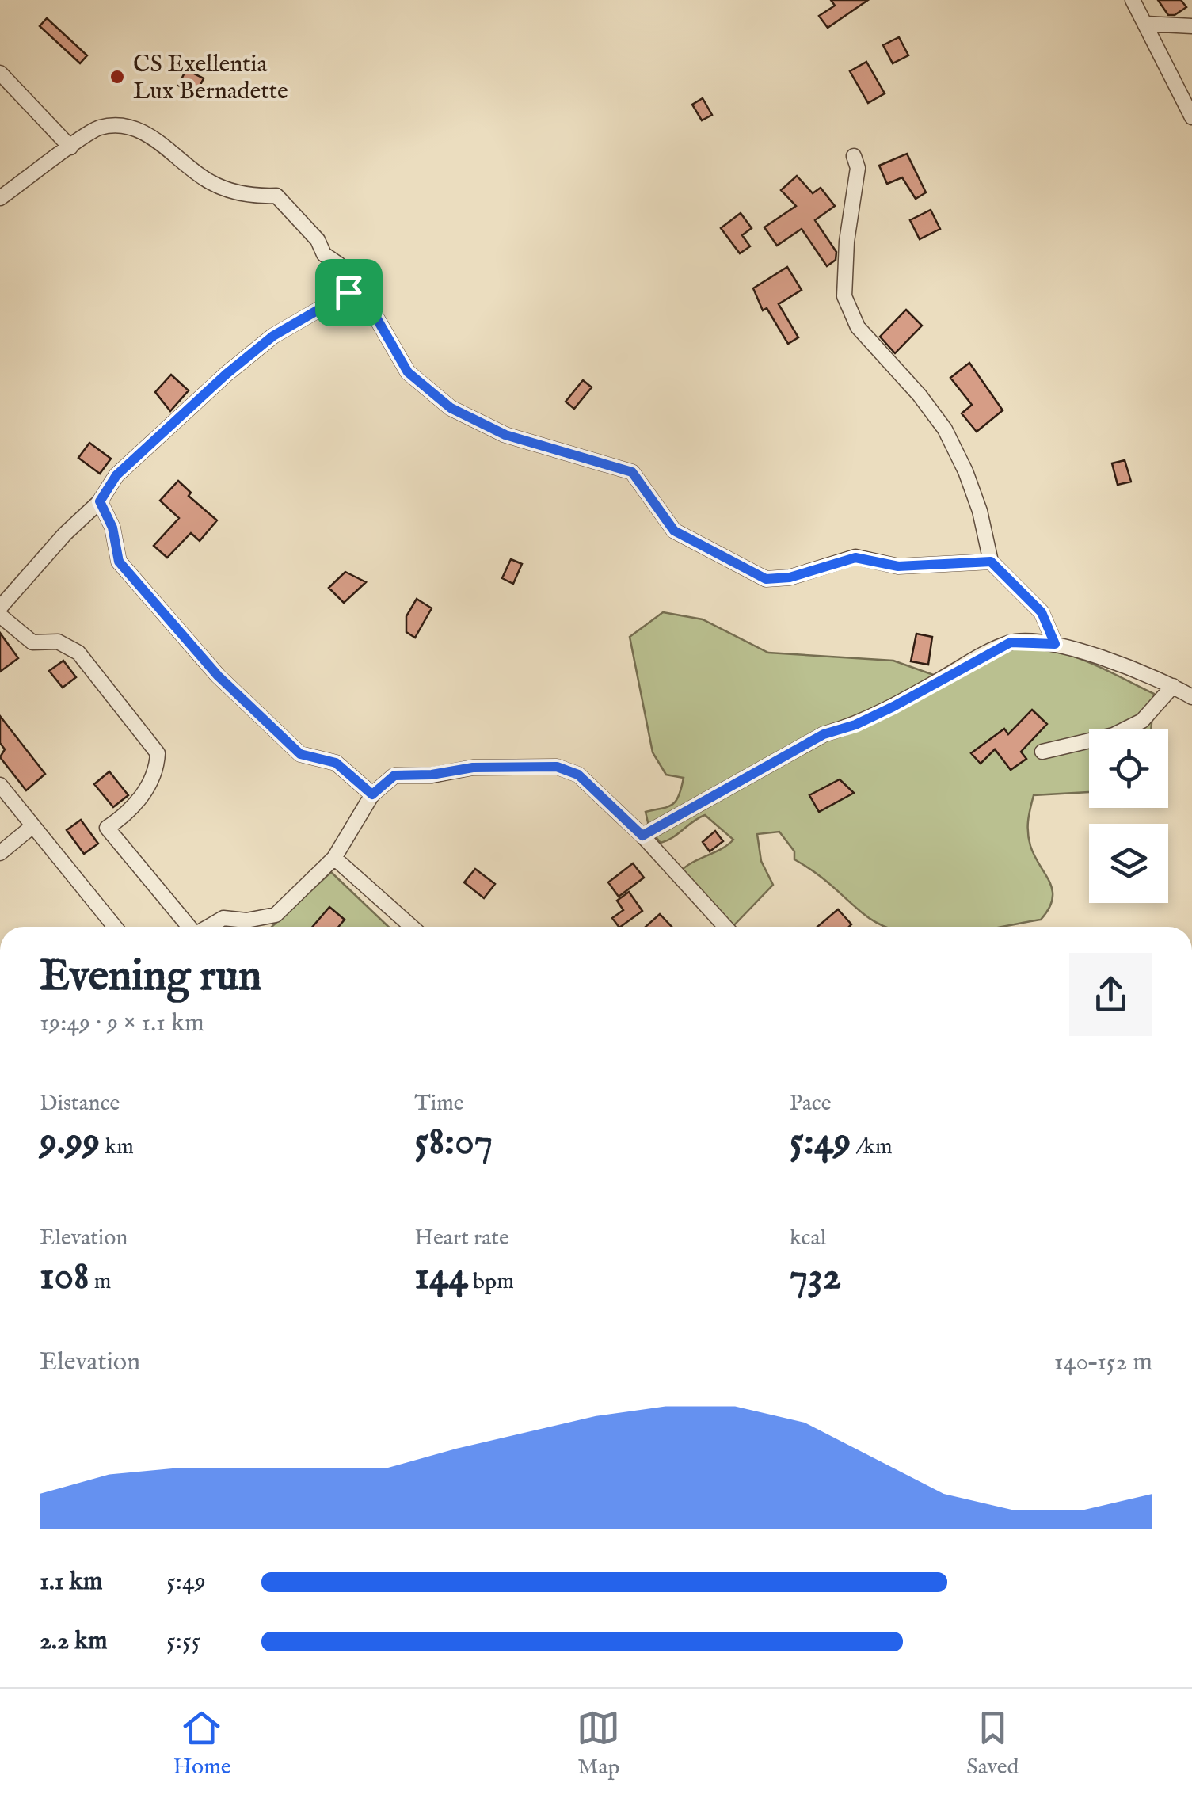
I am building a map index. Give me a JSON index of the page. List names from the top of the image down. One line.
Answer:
{"places":["CS Exellentia Lux Bernadette"],"page":{"heading":["Evening run","19:49 · 9 × 1.1 km"],"stats":[["Distance","9.99 km"],["Time","58:07"],["Pace","5:49 /km"],["Elevation","108 m"],["Heart rate","144 bpm"],["kcal","732"]],"chart":["Elevation","140–152 m"],"list":[{"name":"1.1 km","note":"5:49"},{"name":"2.2 km","note":"5:55"}],"tabs":["Home","Map","Saved"]}}
